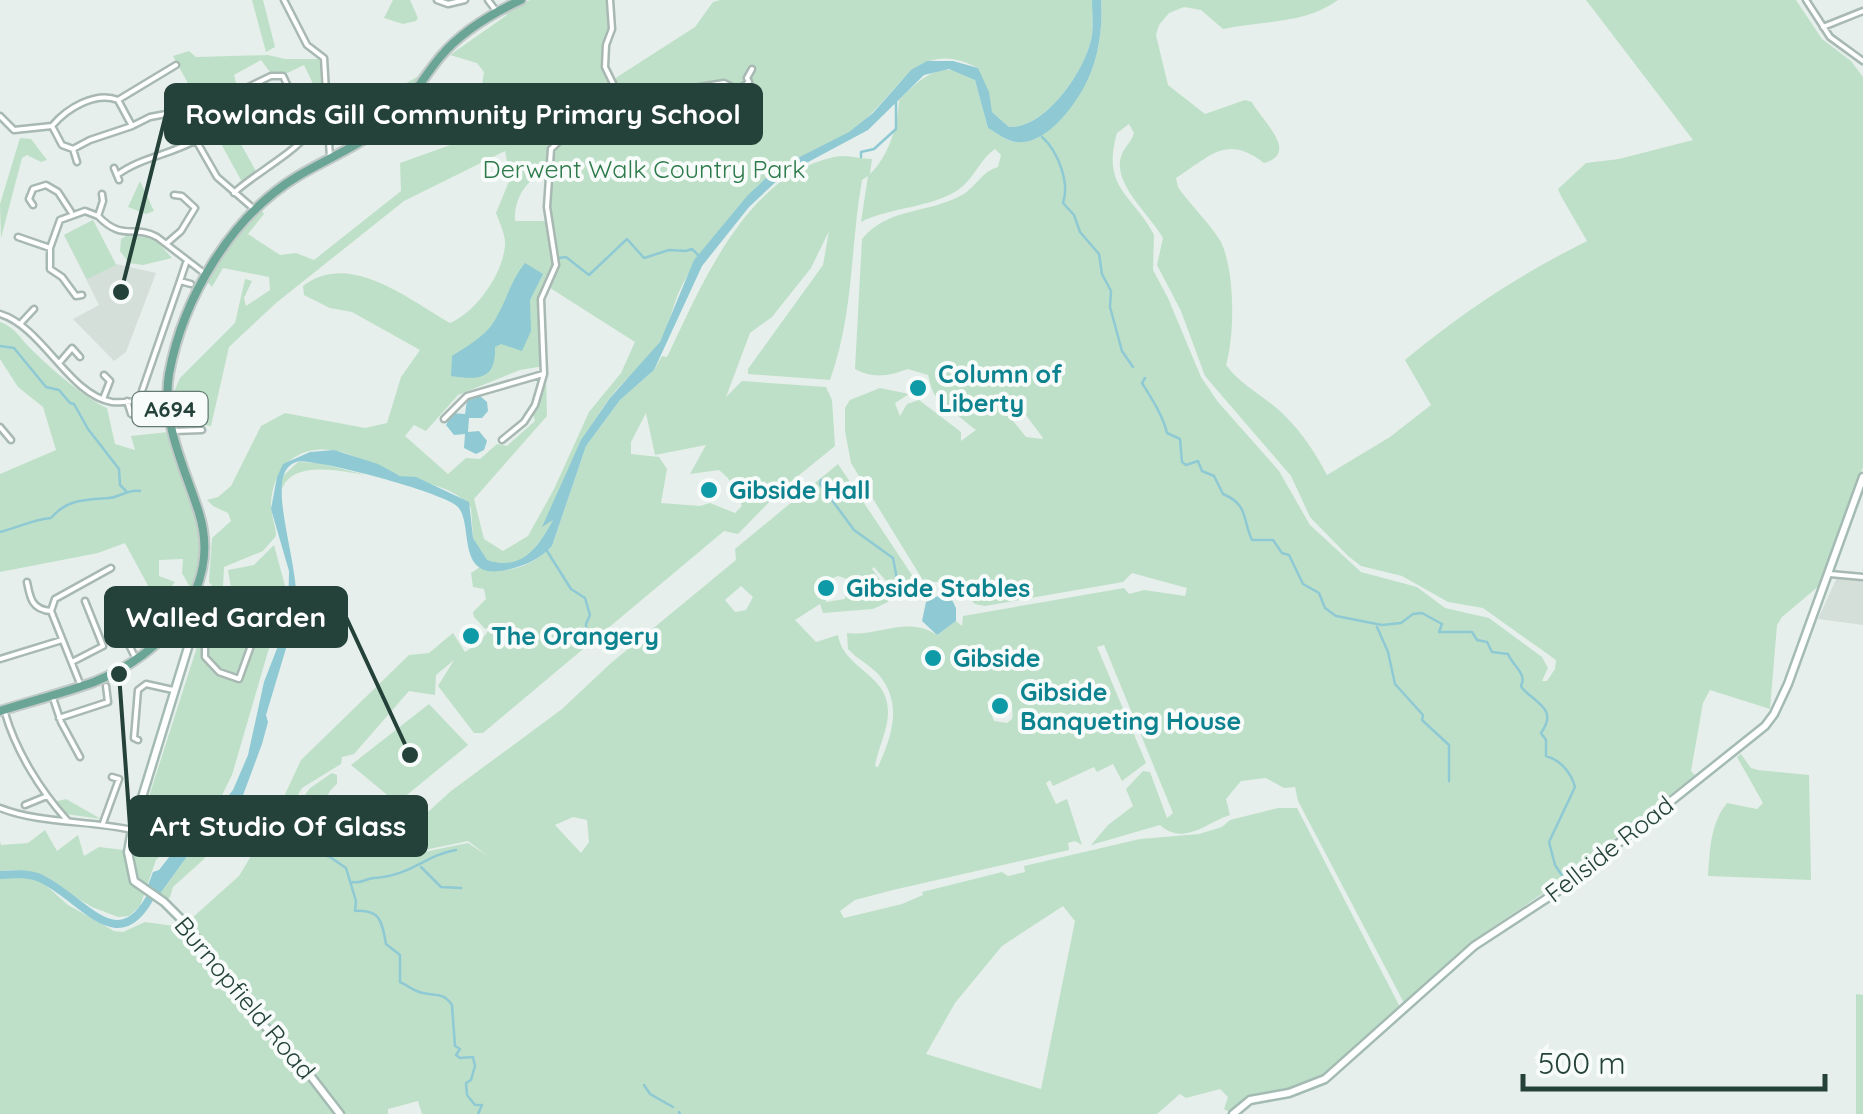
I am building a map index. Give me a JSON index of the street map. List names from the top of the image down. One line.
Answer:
{"streets":{"main road":["A694"],"street":["Fellside Road","Burnopfield Road"]},"crossings":[["A694","Burnopfield Road"]],"parks":["Derwent Walk Country Park"],"places":["Rowlands Gill Community Primary School","Column of Liberty","Gibside Hall","Gibside Stables","The Orangery","Gibside","Art Studio Of Glass","Gibside Banqueting House","Walled Garden"],"scale_bar":"500 m"}
